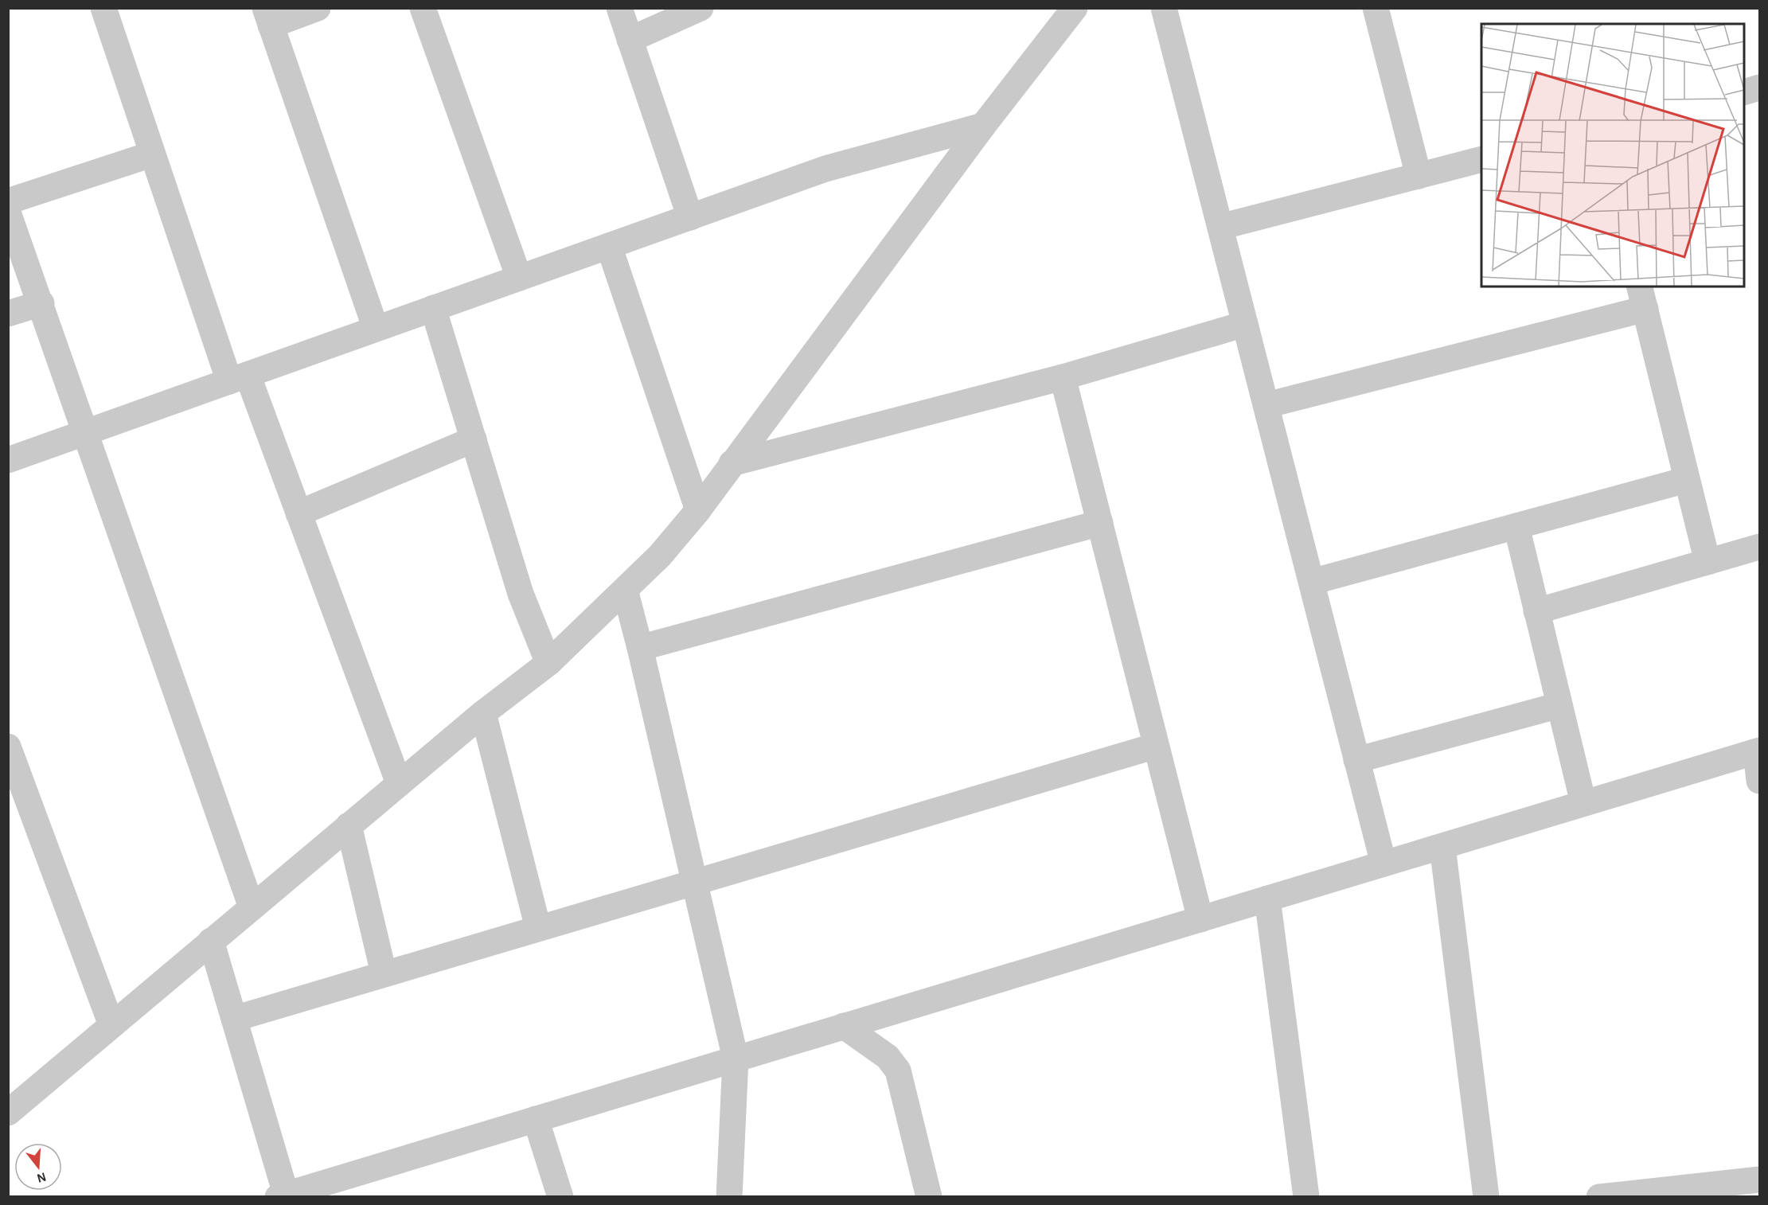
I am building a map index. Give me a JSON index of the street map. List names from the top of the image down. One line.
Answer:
{"north":"bottom"}
